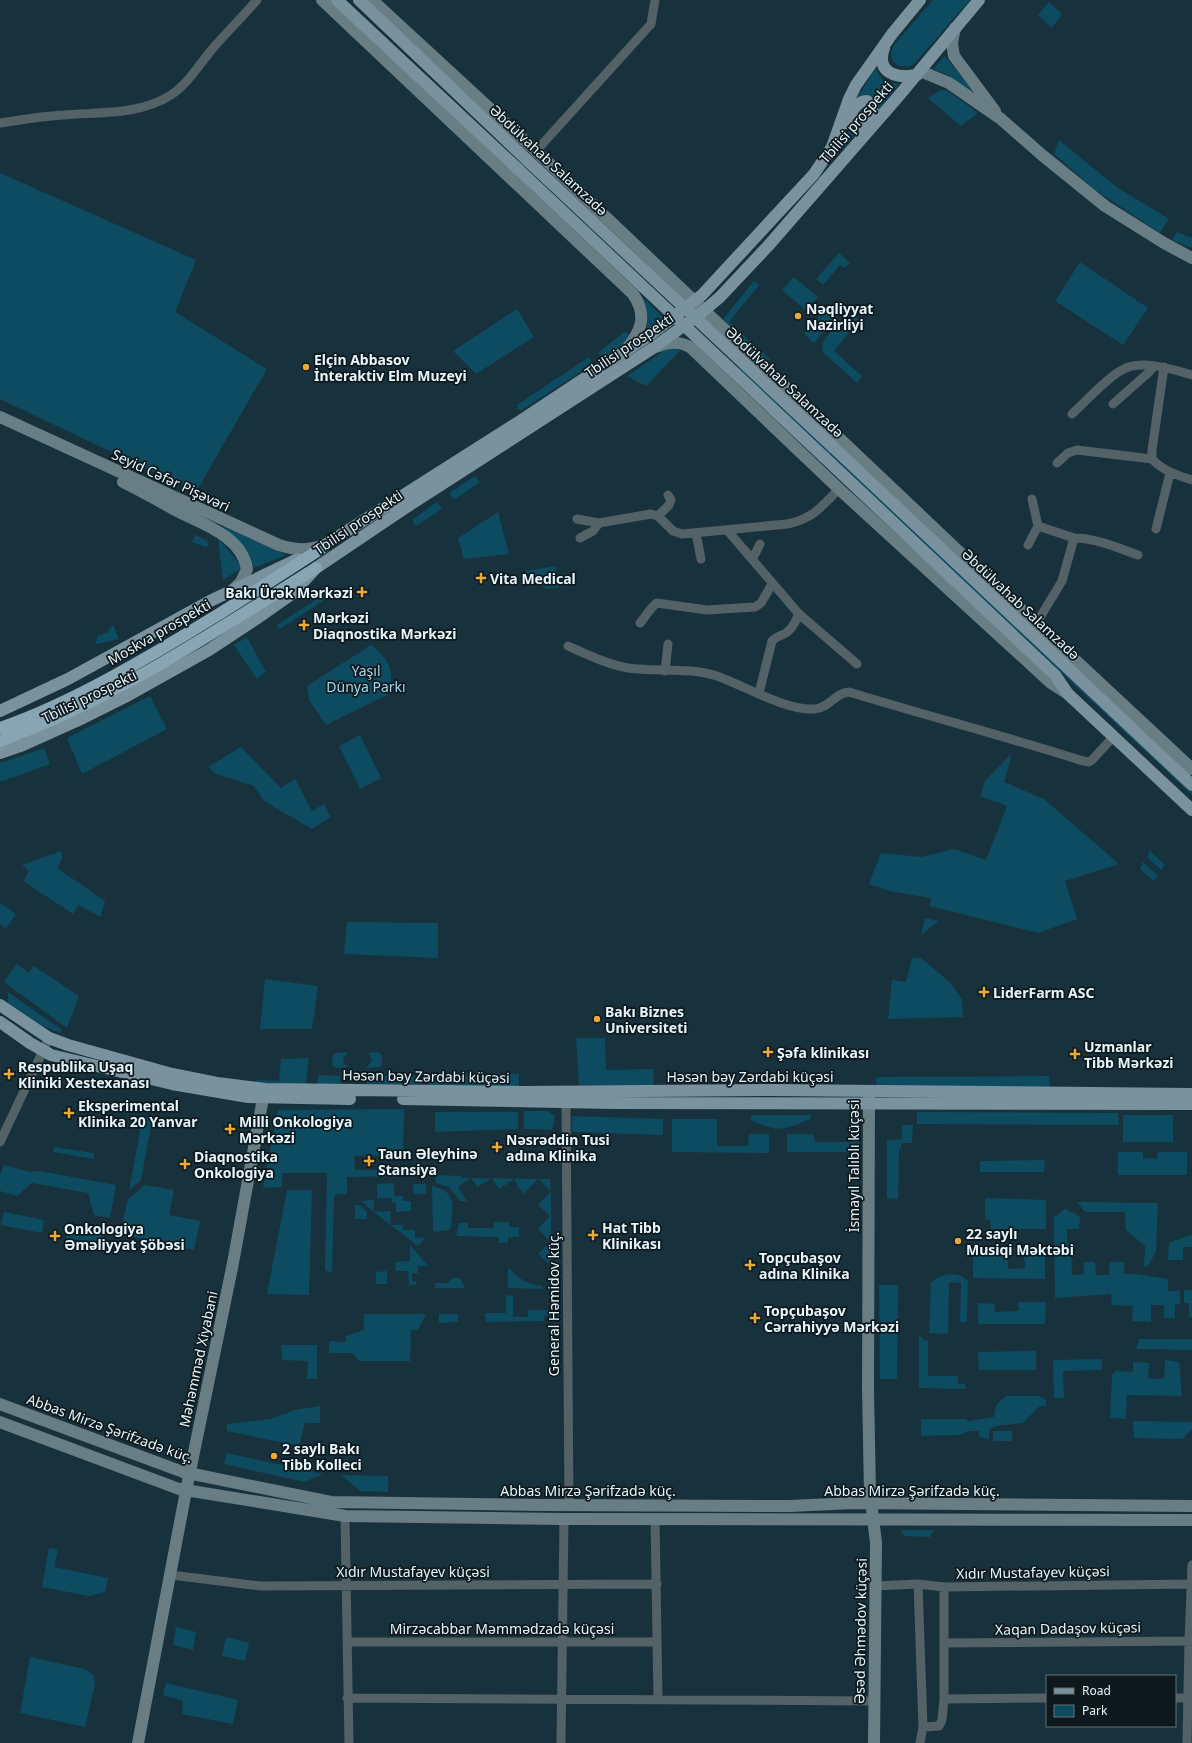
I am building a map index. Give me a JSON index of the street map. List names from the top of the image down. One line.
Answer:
{"streets":{"highway":["Moskva prospekti"],"main road":["Tbilisi prospekti","Əbdülvahab Salamzadə","Seyid Cəfər Pişəvəri","Həsən bəy Zərdabi küçəsi","İsmayıl Talıblı küçəsi","Məhəmməd Xiyabani","Abbas Mirzə Şərifzadə küç.","Əsəd Əhmədov küçəsi"],"street":["General Həmidov küç.","Xıdır Mustafayev küçəsi","Mirzəcabbar Məmmədzadə küçəsi","Xaqan Dadaşov küçəsi"]},"crossings":[["Tbilisi prospekti","Əbdülvahab Salamzadə"],["Tbilisi prospekti","Seyid Cəfər Pişəvəri"],["Tbilisi prospekti","Moskva prospekti"],["Seyid Cəfər Pişəvəri","Moskva prospekti"],["Həsən bəy Zərdabi küçəsi","İsmayıl Talıblı küçəsi"],["Həsən bəy Zərdabi küçəsi","General Həmidov küç."],["Həsən bəy Zərdabi küçəsi","Məhəmməd Xiyabani"],["İsmayıl Talıblı küçəsi","Abbas Mirzə Şərifzadə küç."],["İsmayıl Talıblı küçəsi","Əsəd Əhmədov küçəsi"],["General Həmidov küç.","Abbas Mirzə Şərifzadə küç."],["Məhəmməd Xiyabani","Abbas Mirzə Şərifzadə küç."],["Məhəmməd Xiyabani","Xıdır Mustafayev küçəsi"],["Abbas Mirzə Şərifzadə küç.","Əsəd Əhmədov küçəsi"],["Xıdır Mustafayev küçəsi","Əsəd Əhmədov küçəsi"]],"parks":["Yaşıl Dünya Parkı"],"places":{"other":["Nəqliyyat Nazirliyi","Elçin Abbasov İnteraktiv Elm Muzeyi","Bakı Biznes Universiteti","22 saylı Musiqi Məktəbi","2 saylı Bakı Tibb Kolleci"],"health":["Vita Medical","Bakı Ürək Mərkəzi","Mərkəzi Diaqnostika Mərkəzi","LiderFarm ASC","Şəfa klinikası","Uzmanlar Tibb Mərkəzi","Respublika Uşaq Kliniki Xestexanası","Eksperimental Klinika 20 Yanvar","Milli Onkologiya Mərkəzi","Nəsrəddin Tusi adına Klinika","Taun Əleyhinə Stansiya","Diaqnostika Onkologiya","Hat Tibb Klinikası","Onkologiya Əməliyyat Şöbəsi","Topçubaşov adına Klinika","Topçubaşov Cərrahiyyə Mərkəzi"]},"legend":["Road","Park"]}
